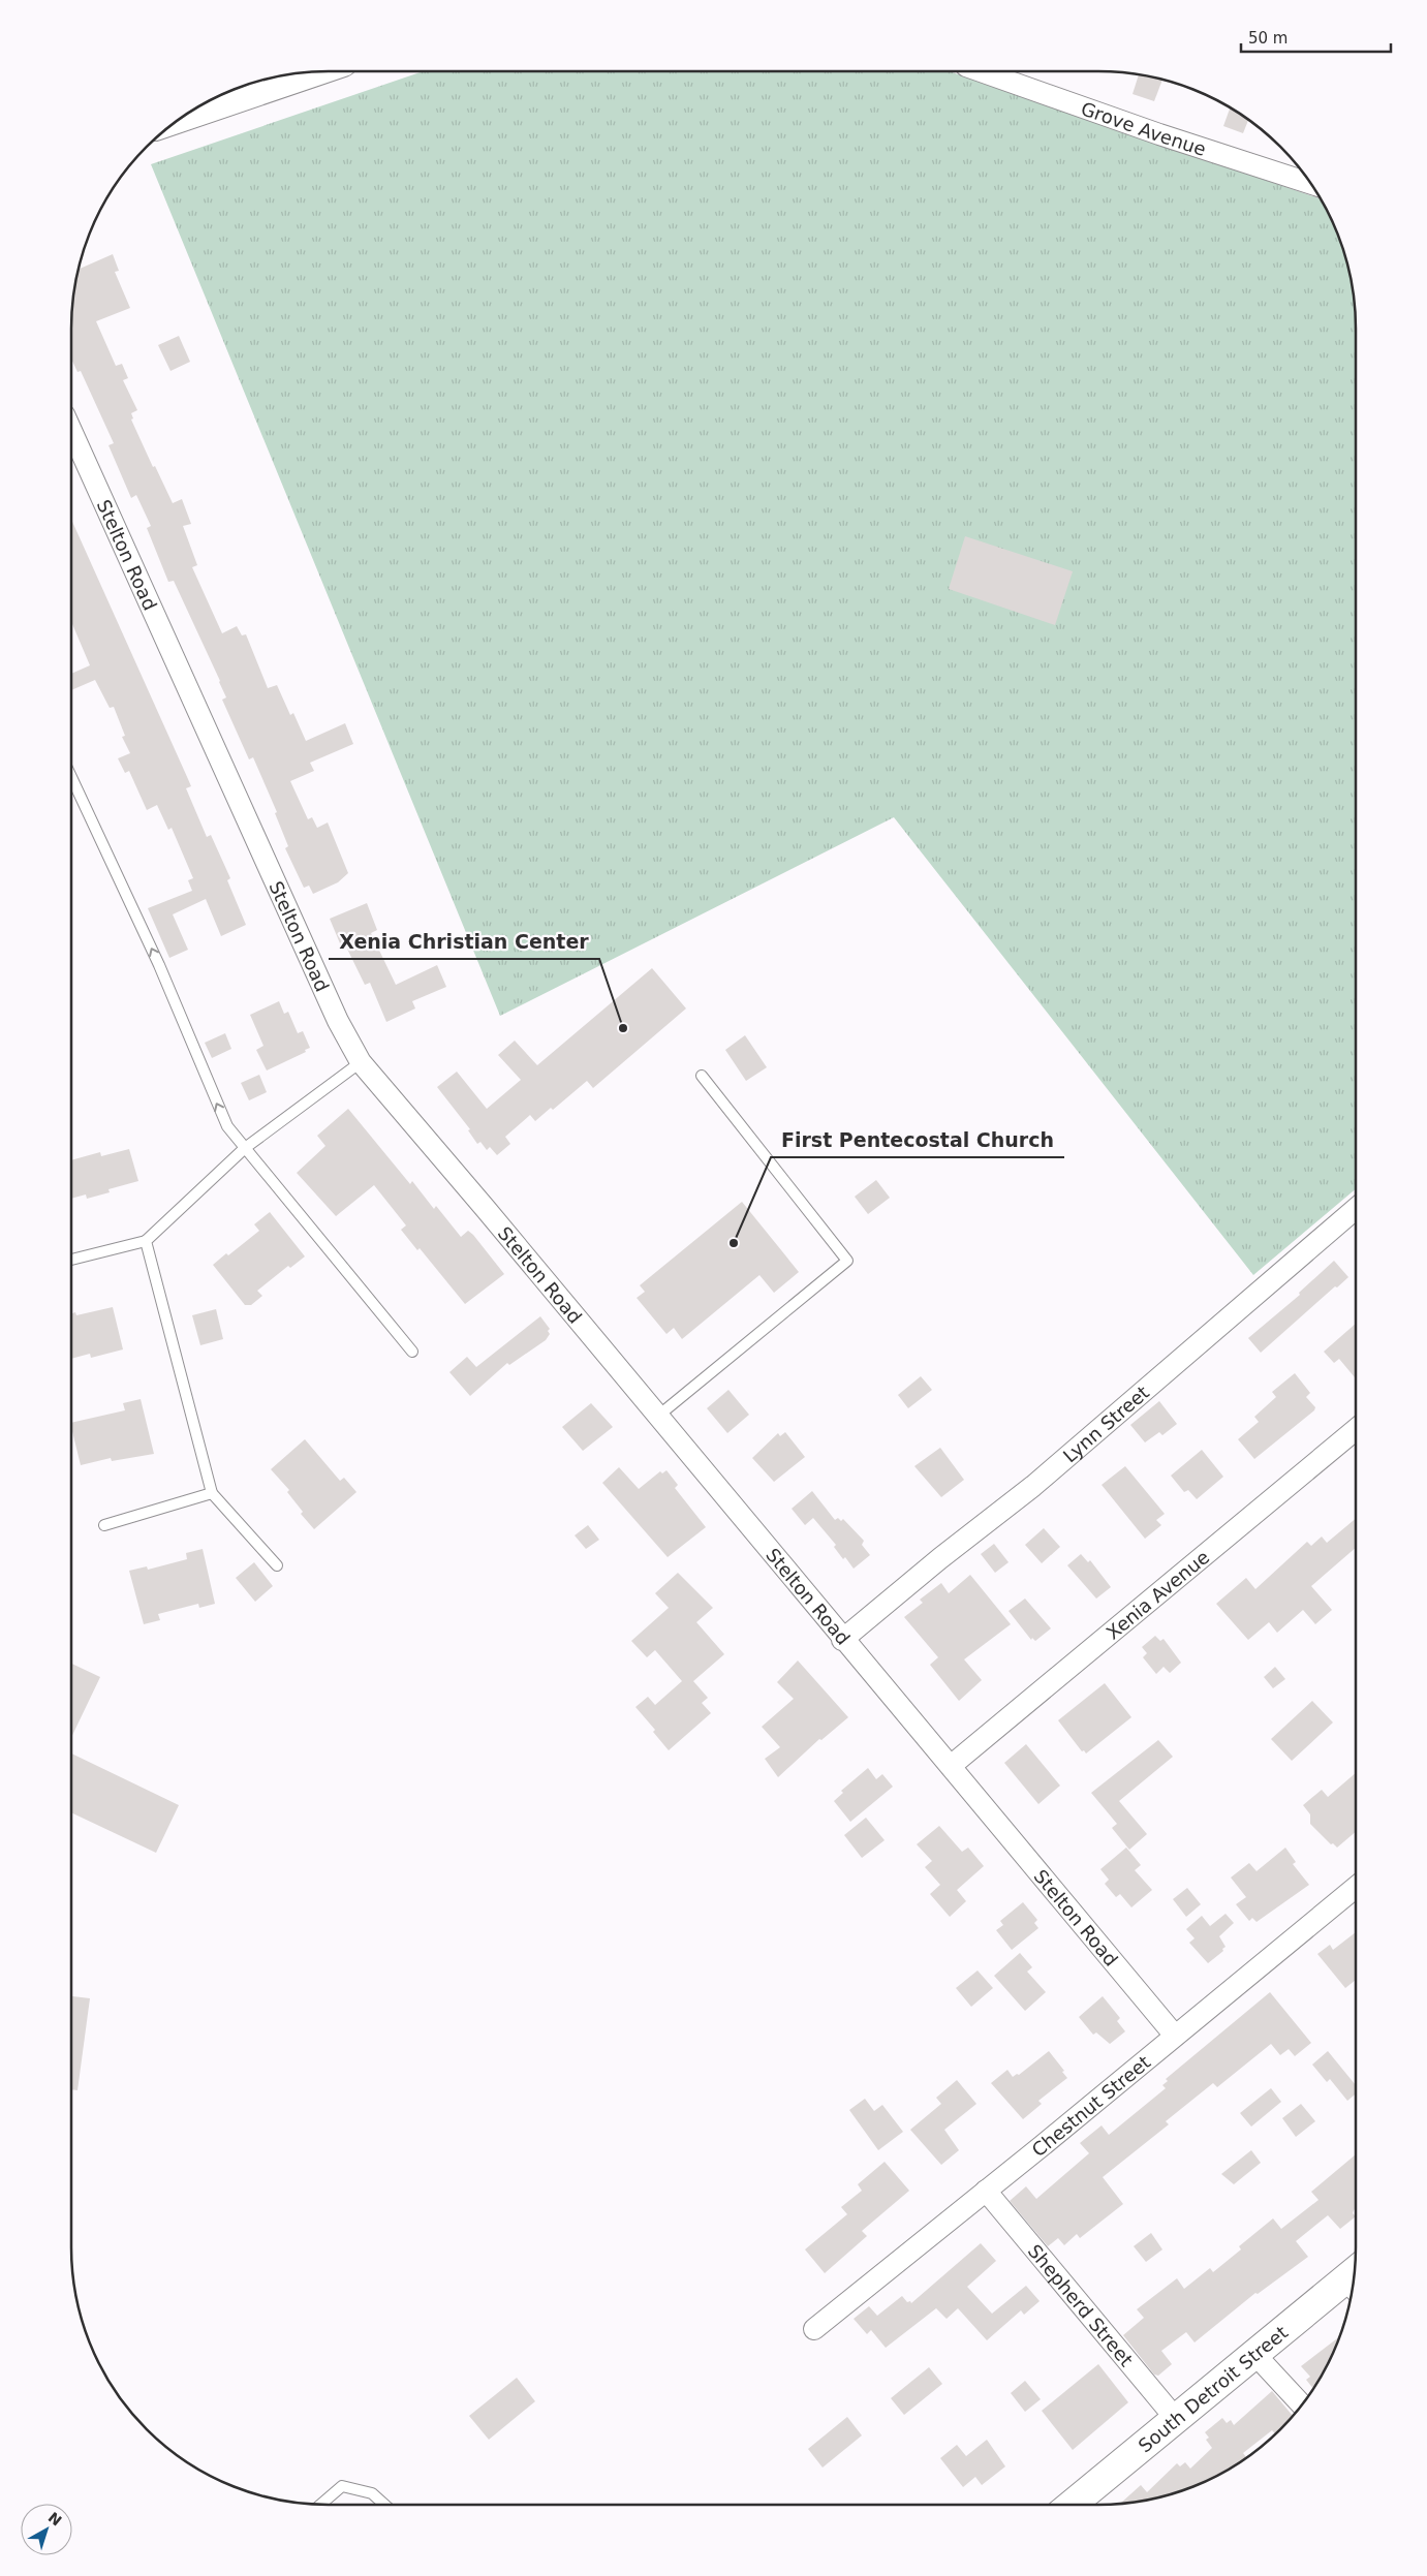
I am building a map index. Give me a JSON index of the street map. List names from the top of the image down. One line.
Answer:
{"streets":{"main road":["South Detroit Street"],"street":["Grove Avenue","Stelton Road","Lynn Street","Xenia Avenue","Chestnut Street","Shepherd Street"]},"crossings":[["Stelton Road","Lynn Street"],["Stelton Road","Xenia Avenue"],["Stelton Road","Chestnut Street"],["Chestnut Street","Shepherd Street"],["Shepherd Street","South Detroit Street"]],"places":["Xenia Christian Center","First Pentecostal Church"],"scale_bar":"50 m","north":"top right"}
